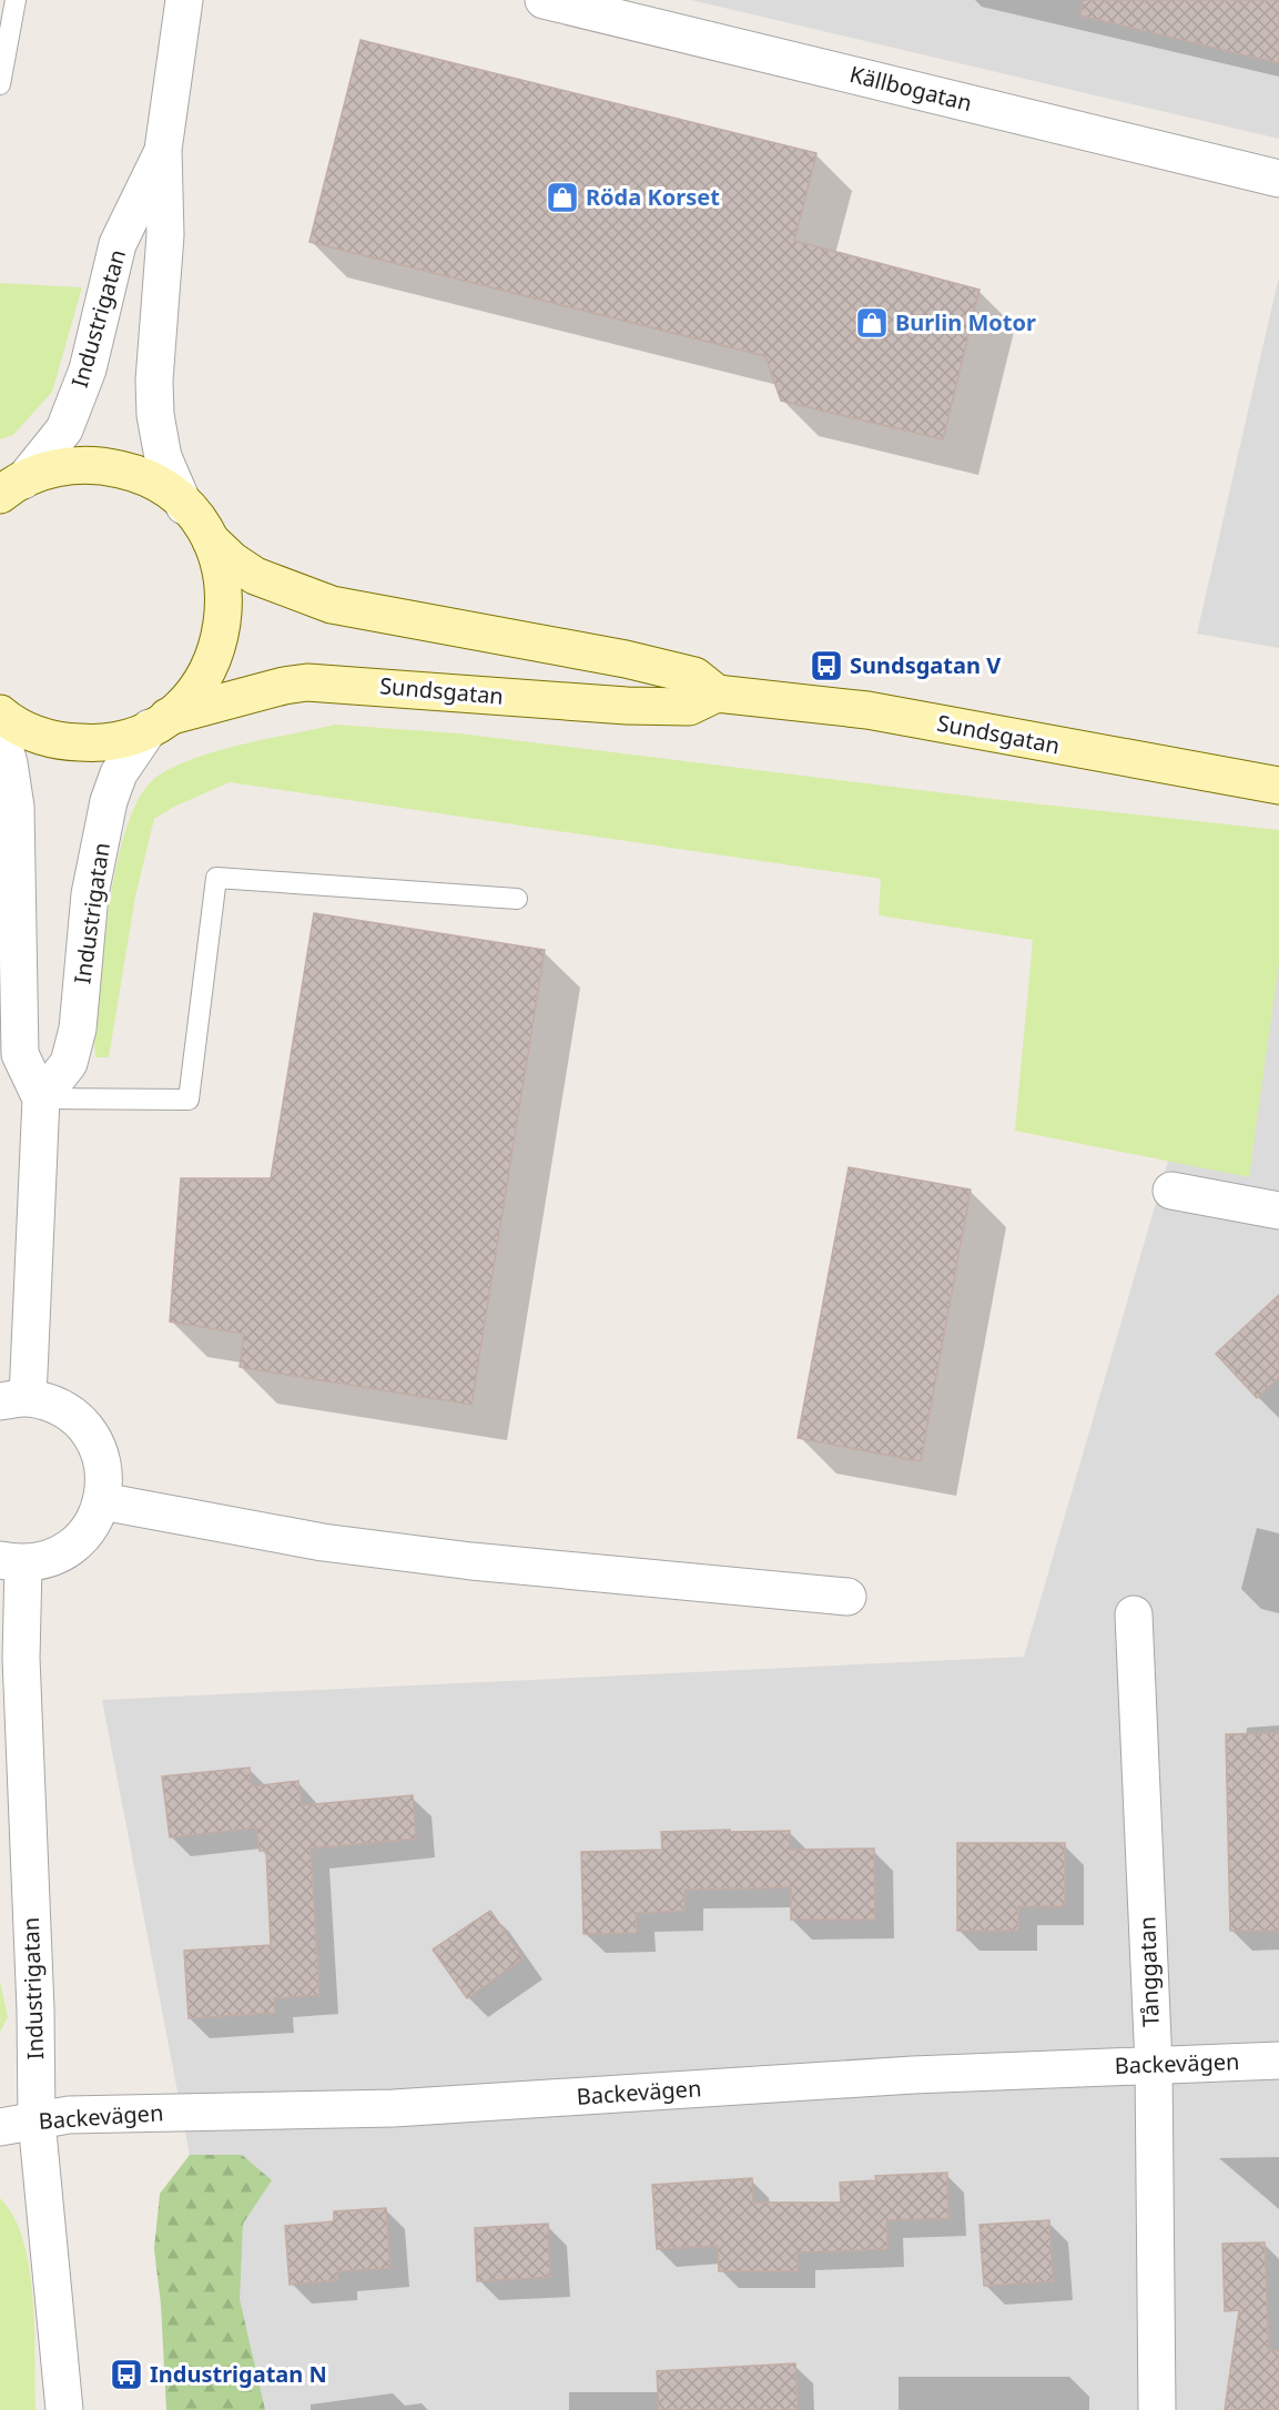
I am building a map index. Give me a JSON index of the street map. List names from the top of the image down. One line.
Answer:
{"streets":{"main road":["Sundsgatan"],"street":["Källbogatan","Industrigatan","Tånggatan","Backevägen"]},"crossings":[["Industrigatan","Sundsgatan"],["Industrigatan","Backevägen"],["Tånggatan","Backevägen"]],"places":{"shop":["Röda Korset","Burlin Motor"],"bus stop":["Sundsgatan V","Industrigatan N"]}}
